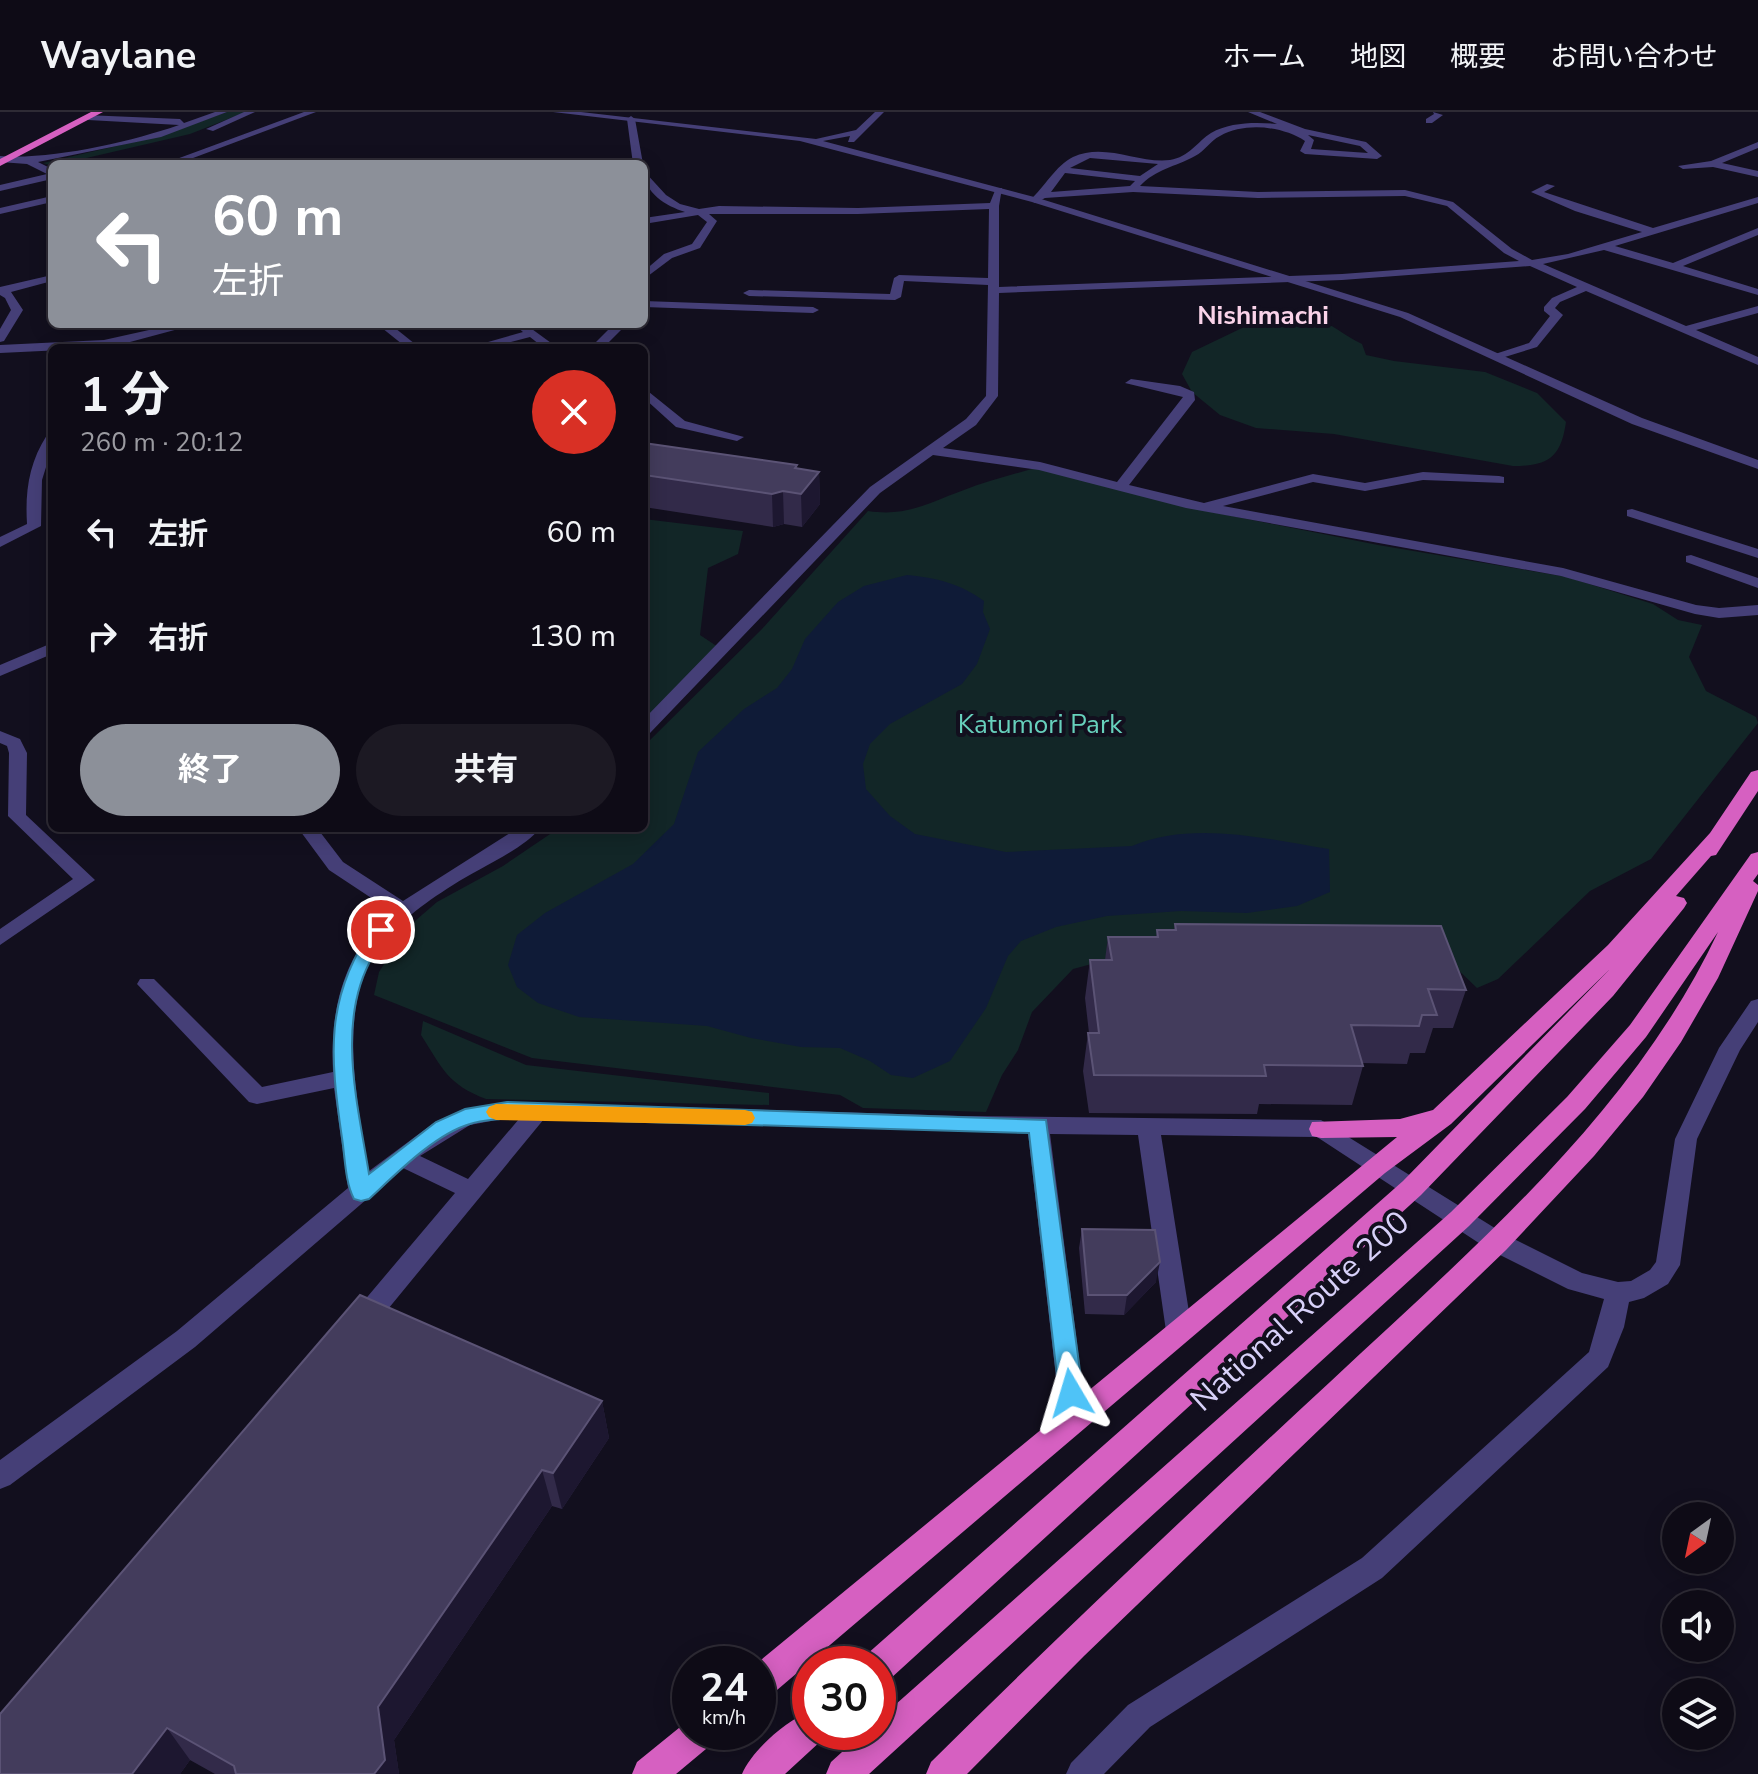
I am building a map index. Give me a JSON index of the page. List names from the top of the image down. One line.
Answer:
{"streets":{"highway":["National Route 200"]},"districts":["Nishimachi"],"parks":["Katumori Park"],"north":"bottom left","page":{"header":"Waylane","nav":["ホーム","地図","概要","お問い合わせ"],"turn":["60 m","左折"],"heading":["1 分","260 m · 20:12"],"list":[{"name":"左折","value":"60 m"},{"name":"右折","value":"130 m"}],"buttons":["終了","共有"],"speed":"24 km/h","limit":"30"}}
